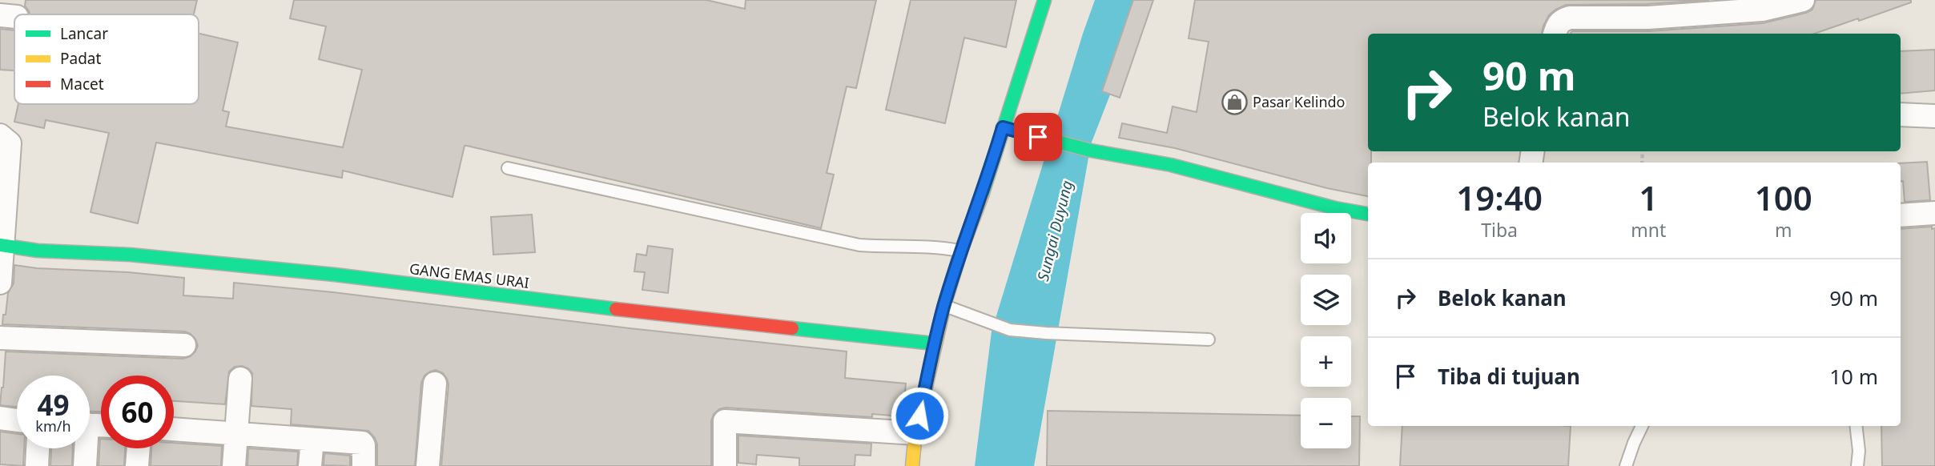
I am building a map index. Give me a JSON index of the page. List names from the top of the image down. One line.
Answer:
{"streets":{"street":["GANG EMAS URAI"]},"water":["Sungai Duyung"],"places":{"shop":["Pasar Kelindo"]},"legend":["Lancar","Padat","Macet"],"page":{"turn":["90 m","Belok kanan"],"eta":["19:40","Tiba","1","mnt","100","m"],"map_buttons":["+","−"],"list":[{"name":"Belok kanan","value":"90 m"},{"name":"Tiba di tujuan","value":"10 m"}],"speed":"49 km/h","limit":"60"}}
